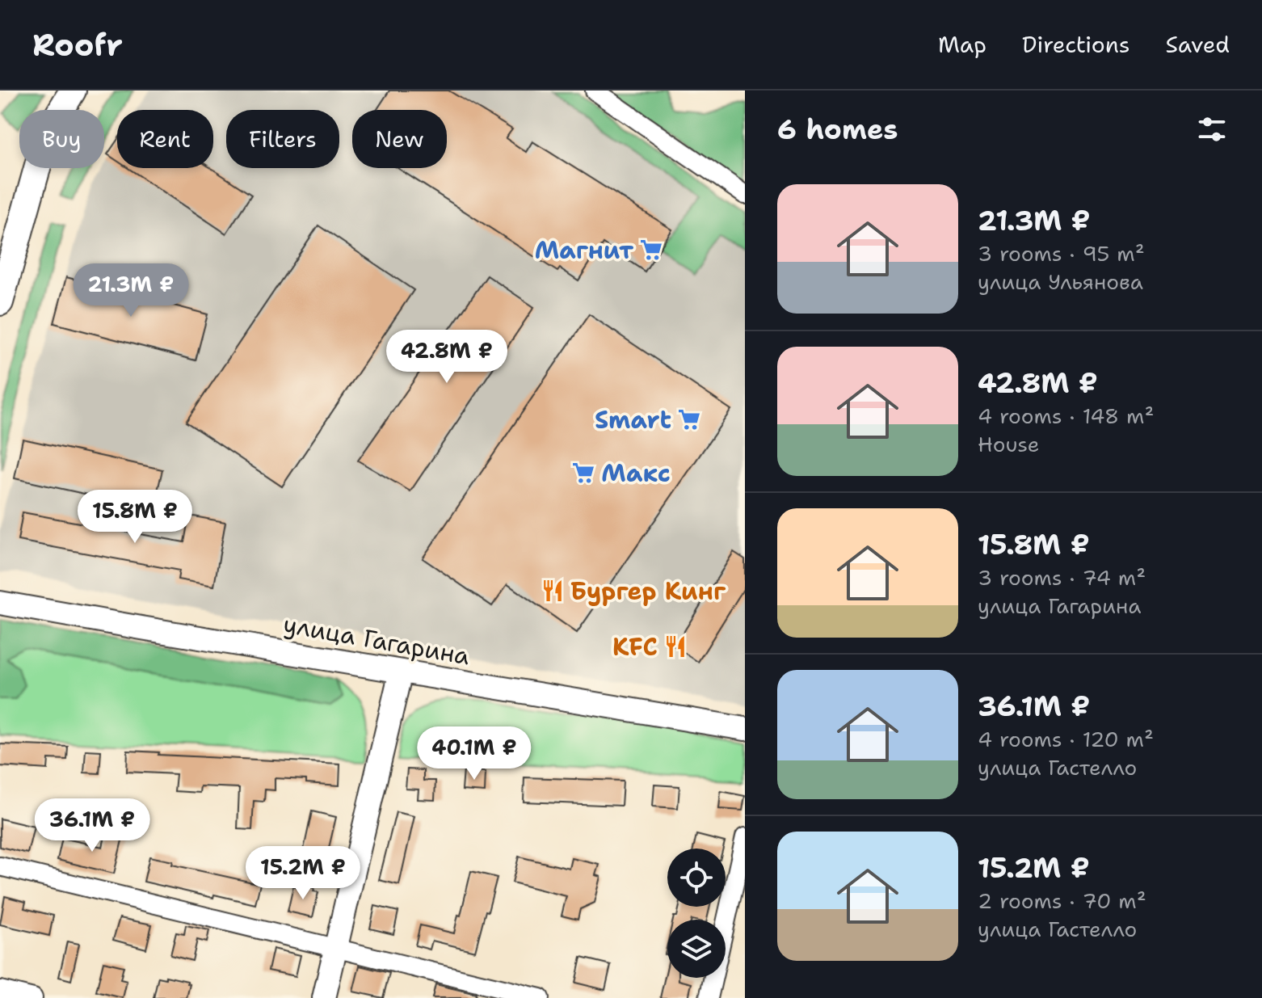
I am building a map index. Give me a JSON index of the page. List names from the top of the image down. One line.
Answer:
{"streets":{"street":["улица Гагарина"]},"places":{"supermarket":["Магнит","Smart","Макс"],"restaurant":["Бургер Кинг","KFC"]},"page":{"header":"Roofr","nav":["Map","Directions","Saved"],"heading":"6 homes","chip":["Buy","Rent","Filters","New"],"list":[{"name":"21.3M ₽","note":"3 rooms · 95 m² · улица Ульянова"},{"name":"42.8M ₽","note":"4 rooms · 148 m² · House"},{"name":"15.8M ₽","note":"3 rooms · 74 m² · улица Гагарина"},{"name":"36.1M ₽","note":"4 rooms · 120 m² · улица Гастелло"},{"name":"15.2M ₽","note":"2 rooms · 70 m² · улица Гастелло"}],"price":["21.3M ₽","42.8M ₽","15.8M ₽","40.1M ₽","36.1M ₽","15.2M ₽"]}}
